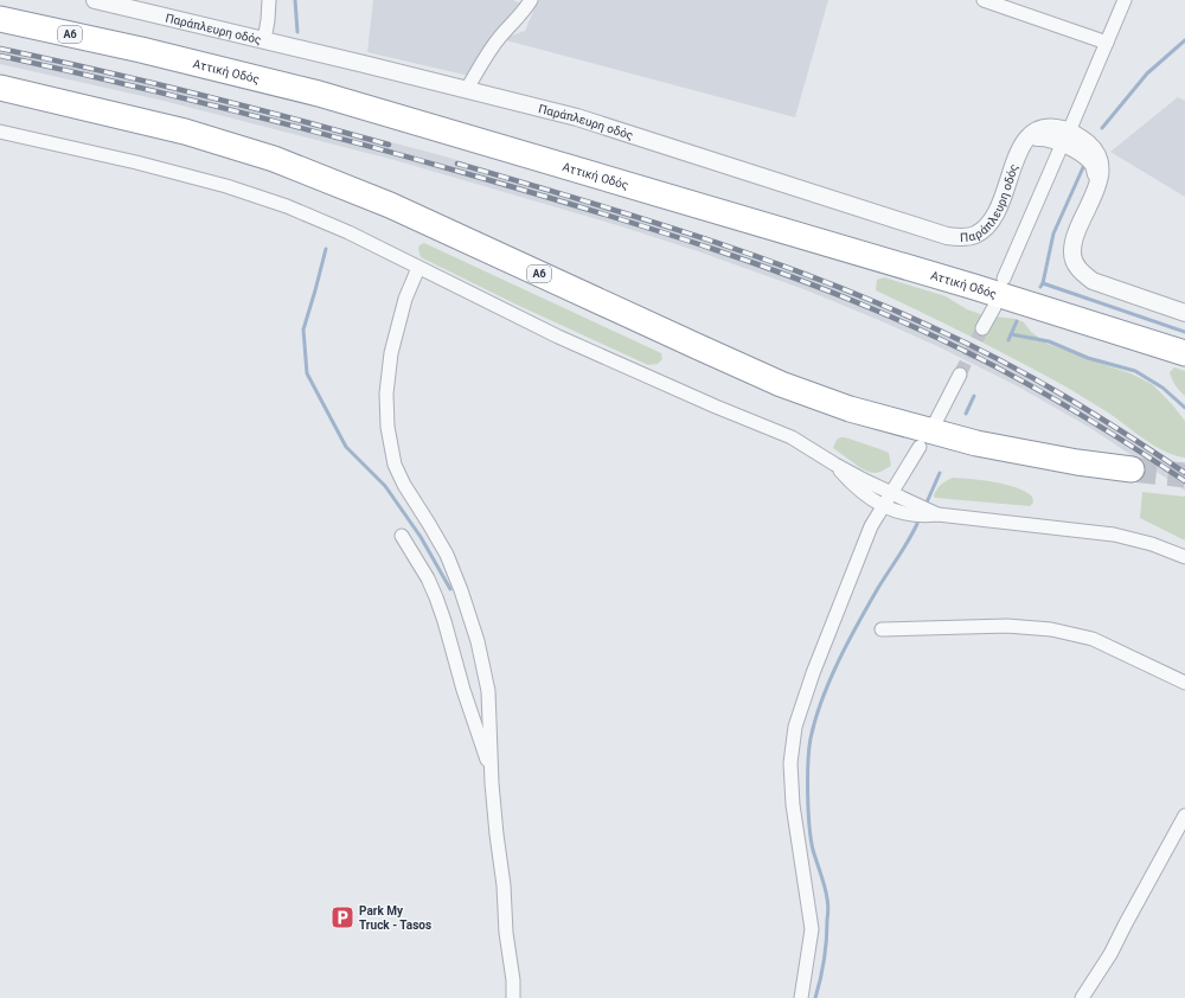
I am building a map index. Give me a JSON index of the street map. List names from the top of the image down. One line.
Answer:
{"streets":{"highway":["Α6","Αττική Οδός"],"street":["Παράπλευρη οδός"]},"places":{"parking":["Park My Truck - Tasos"]}}
